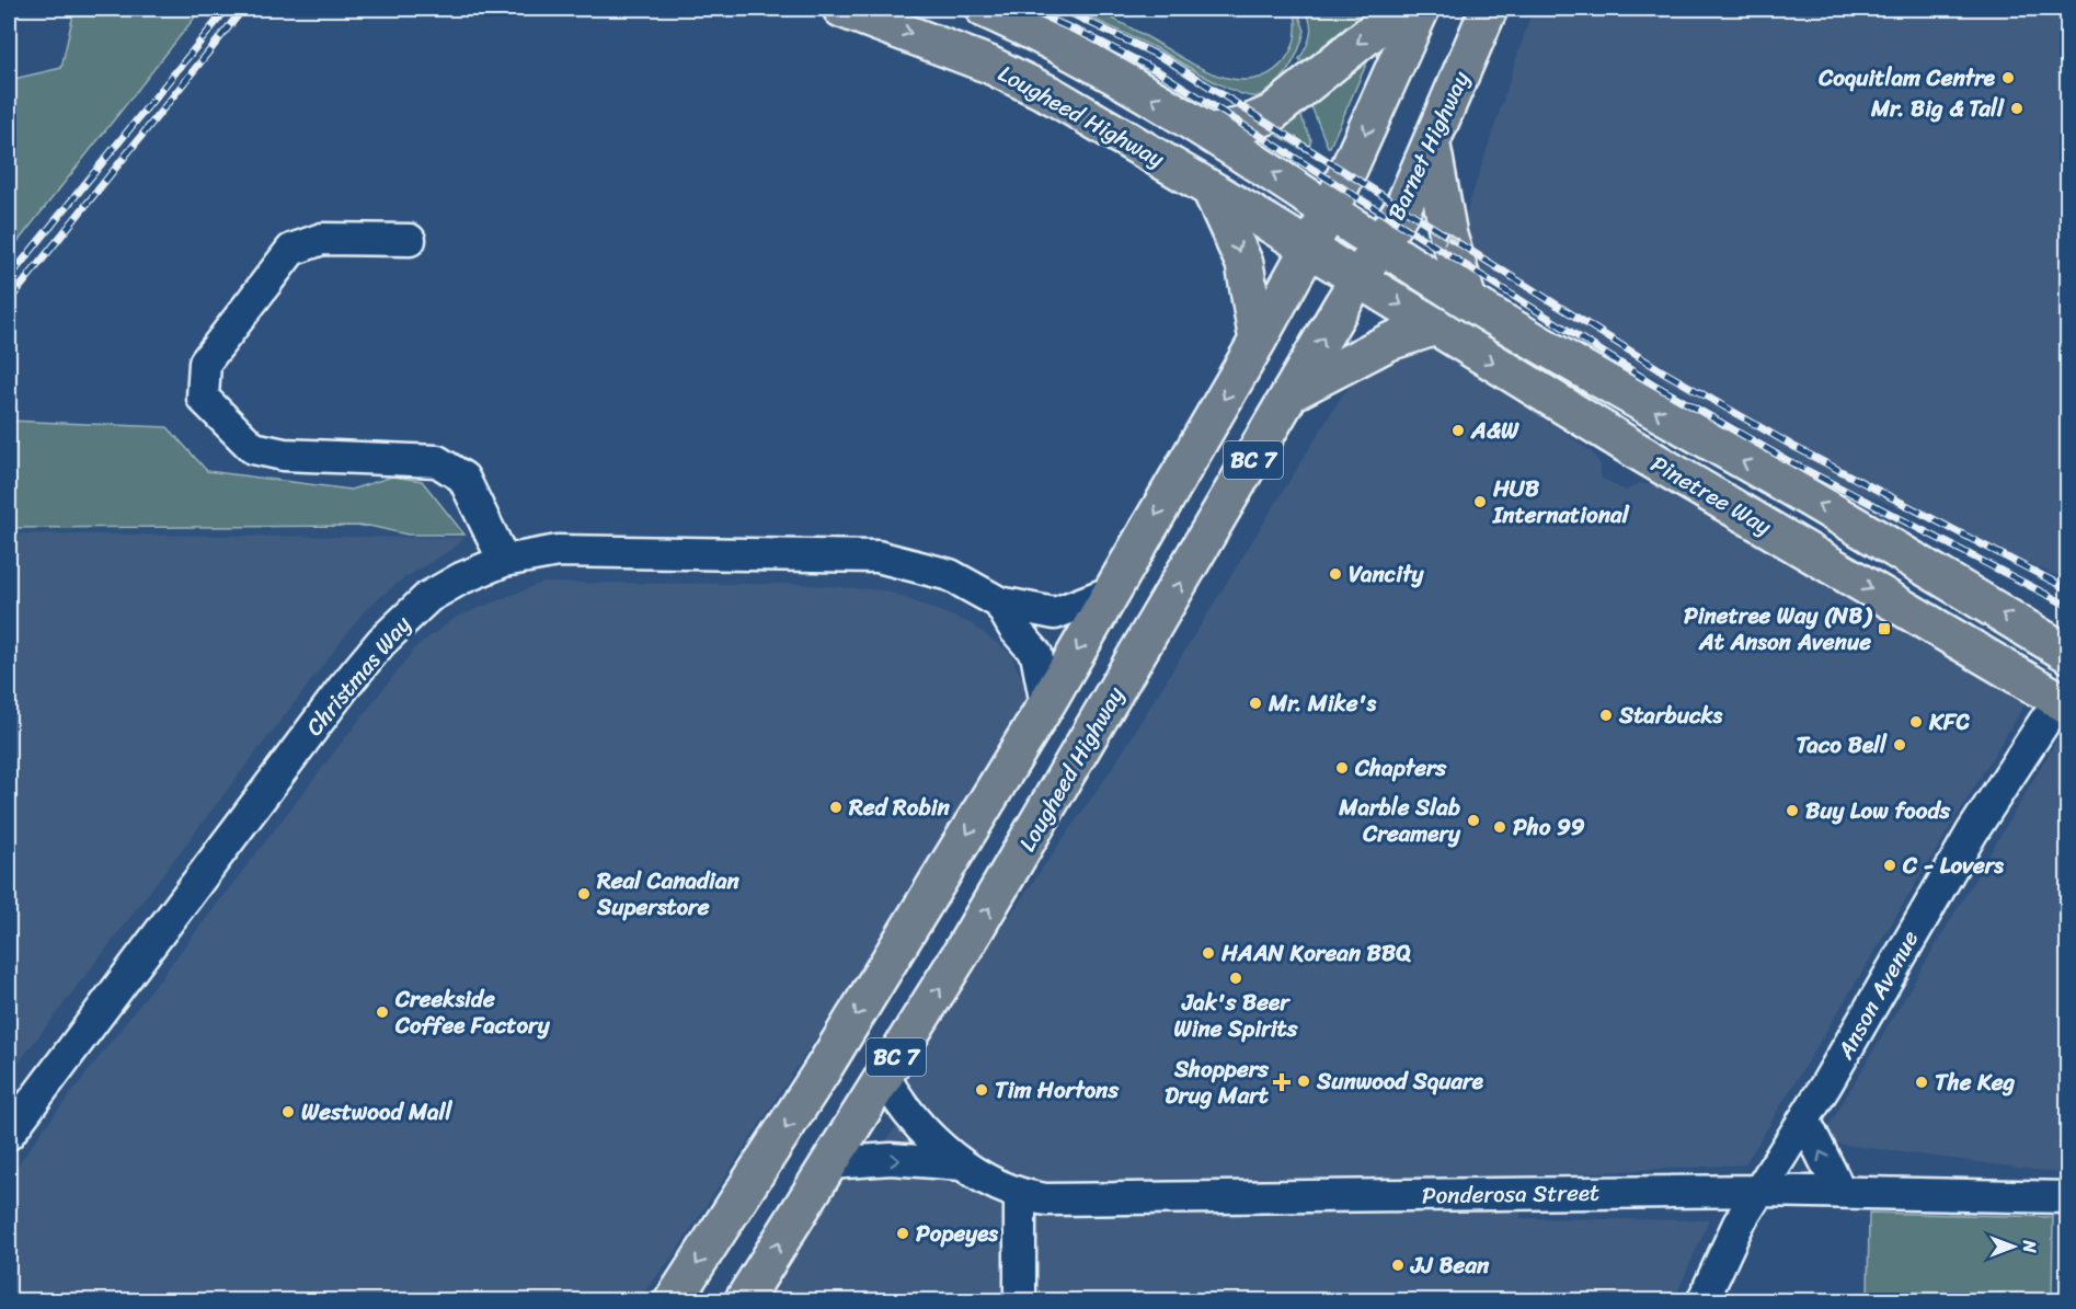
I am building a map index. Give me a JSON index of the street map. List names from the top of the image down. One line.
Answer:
{"streets":{"main road":["Lougheed Highway","Barnet Highway","BC 7","Pinetree Way"],"street":["Christmas Way","Anson Avenue","Ponderosa Street"]},"crossings":[["Lougheed Highway","Barnet Highway"],["Lougheed Highway","BC 7"],["Lougheed Highway","Pinetree Way"],["Lougheed Highway","Ponderosa Street"],["Barnet Highway","Pinetree Way"],["BC 7","Christmas Way"],["Pinetree Way","Anson Avenue"],["Anson Avenue","Ponderosa Street"]],"places":{"other":["Coquitlam Centre","Mr. Big & Tall","A&W","HUB International","Vancity","Mr. Mike's","Starbucks","KFC","Taco Bell","Chapters","Red Robin","Buy Low foods","Marble Slab Creamery","Pho 99","C - Lovers","Real Canadian Superstore","HAAN Korean BBQ","Jak's Beer Wine Spirits","Creekside Coffee Factory","Sunwood Square","The Keg","Tim Hortons","Westwood Mall","Popeyes","JJ Bean"],"transit":["Pinetree Way (NB) At Anson Avenue"],"health":["Shoppers Drug Mart"]},"north":"right"}
